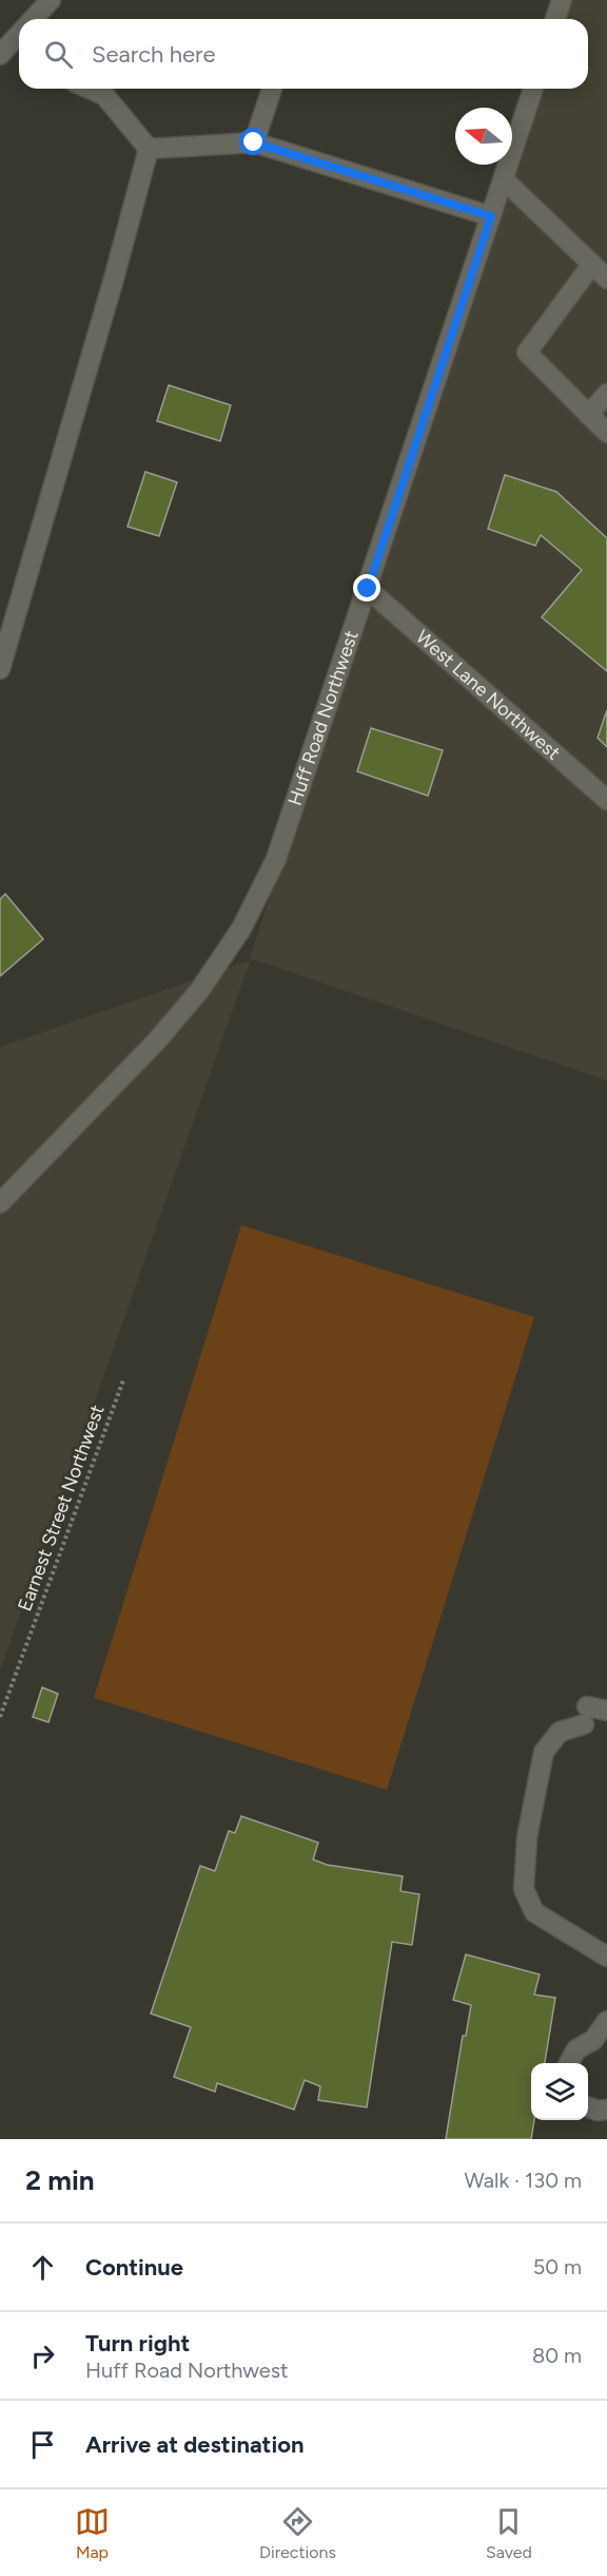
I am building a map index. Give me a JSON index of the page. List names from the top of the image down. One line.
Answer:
{"streets":{"street":["West Lane Northwest","Huff Road Northwest"],"path":["Earnest Street Northwest"]},"crossings":[["West Lane Northwest","Huff Road Northwest"]],"north":"left","page":{"search":"Search here","heading":["2 min","Walk · 130 m"],"list":[["Continue","50 m"],["Turn right","Huff Road Northwest","80 m"],"Arrive at destination"],"nav":["Map","Directions","Saved"]}}
